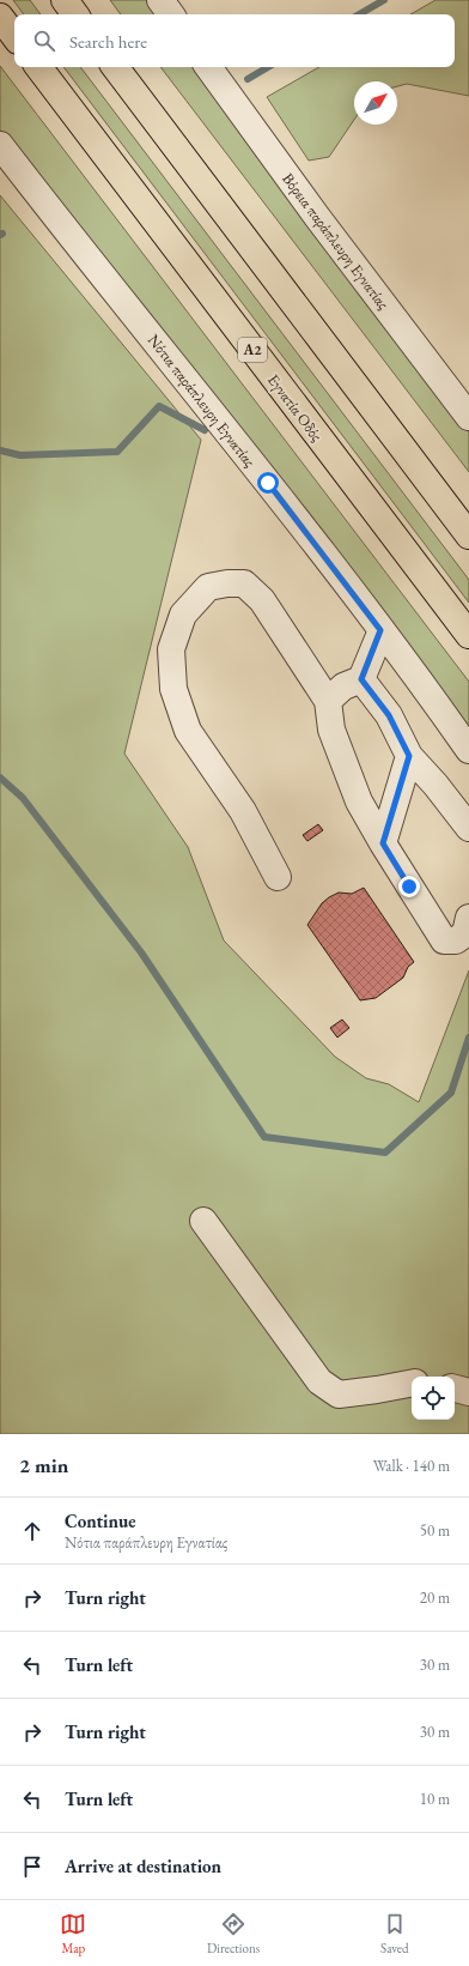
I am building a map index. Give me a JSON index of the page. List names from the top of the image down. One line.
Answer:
{"streets":{"highway":["Α2","Εγνατία Οδός"],"street":["Βόρεια παράπλευρη Εγνατίας","Νότια παράπλευρη Εγνατίας"]},"north":"top right","page":{"search":"Search here","heading":["2 min","Walk · 140 m"],"list":[["Continue","Νότια παράπλευρη Εγνατίας","50 m"],["Turn right","20 m"],["Turn left","30 m"],["Turn right","30 m"],["Turn left","10 m"],"Arrive at destination"],"nav":["Map","Directions","Saved"]}}
